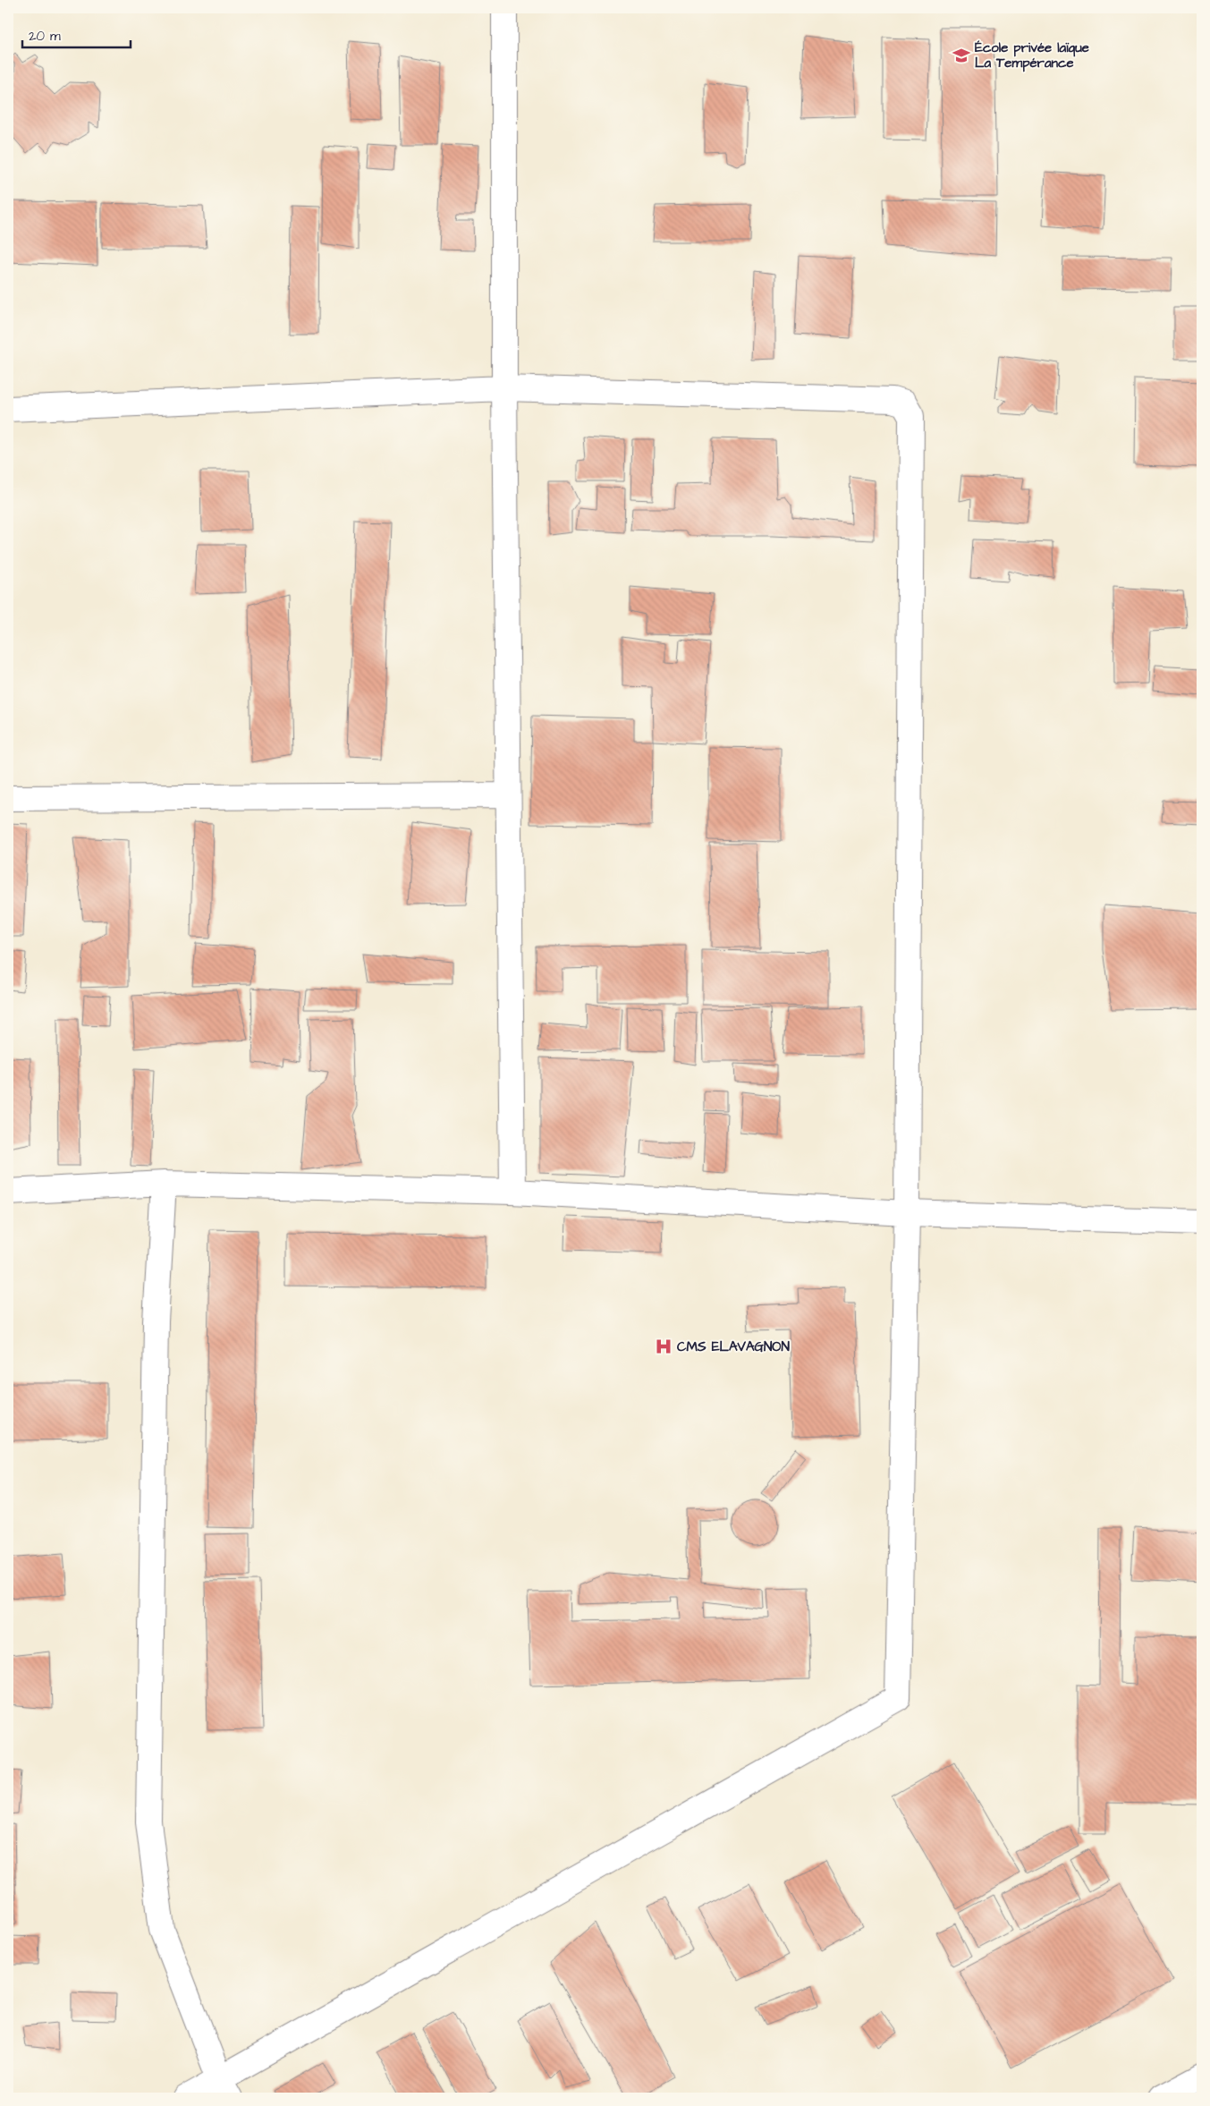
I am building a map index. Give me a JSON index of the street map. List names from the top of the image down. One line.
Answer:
{"places":{"school or university":["École privée laïque La Tempérance"],"hospital":["CMS ELAVAGNON"]},"scale_bar":"20 m"}
